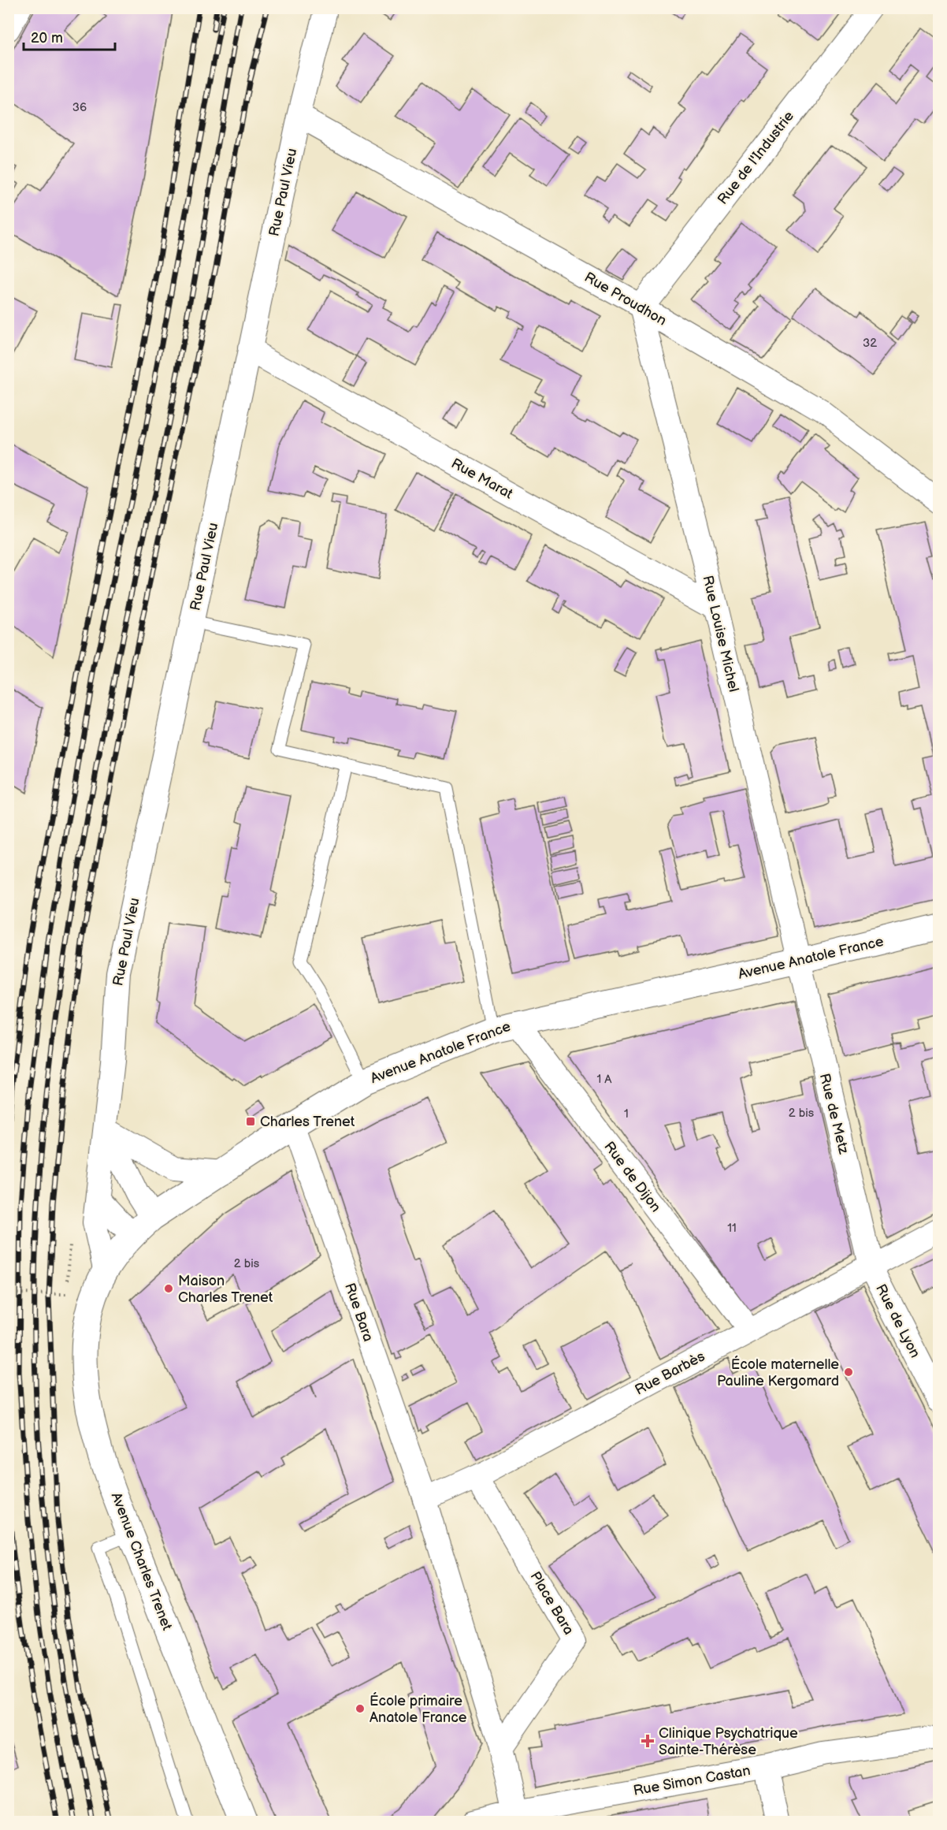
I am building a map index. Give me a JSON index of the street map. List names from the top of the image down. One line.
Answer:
{"streets":{"main road":["Avenue Anatole France","Avenue Charles Trenet"],"street":["Rue de l'Industrie","Rue Paul Vieu","Rue Proudhon","Rue Marat","Rue Louise Michel","Rue de Metz","Rue de Dijon","Rue Bara","Rue de Lyon","Rue Barbès","Place Bara","Rue Simon Castan"]},"crossings":[["Rue de l'Industrie","Rue Proudhon"],["Rue de l'Industrie","Rue Louise Michel"],["Rue Paul Vieu","Rue Proudhon"],["Rue Paul Vieu","Rue Marat"],["Rue Paul Vieu","Avenue Anatole France"],["Rue Paul Vieu","Avenue Charles Trenet"],["Rue Proudhon","Rue Louise Michel"],["Rue Marat","Rue Louise Michel"],["Rue Louise Michel","Avenue Anatole France"],["Rue Louise Michel","Rue de Metz"],["Avenue Anatole France","Rue de Metz"],["Avenue Anatole France","Rue de Dijon"],["Avenue Anatole France","Rue Bara"],["Avenue Anatole France","Avenue Charles Trenet"],["Rue de Metz","Rue de Lyon"],["Rue de Metz","Rue Barbès"],["Rue de Dijon","Rue Barbès"],["Rue Bara","Rue Barbès"],["Rue de Lyon","Rue Barbès"],["Rue Barbès","Place Bara"]],"places":{"transit":["Charles Trenet"],"other":["Maison Charles Trenet","École maternelle Pauline Kergomard","École primaire Anatole France"],"health":["Clinique Psychatrique Sainte-Thérèse"]},"house_numbers":["36","32","1 A","2 bis","1","11","2 bis"],"scale_bar":"20 m"}
